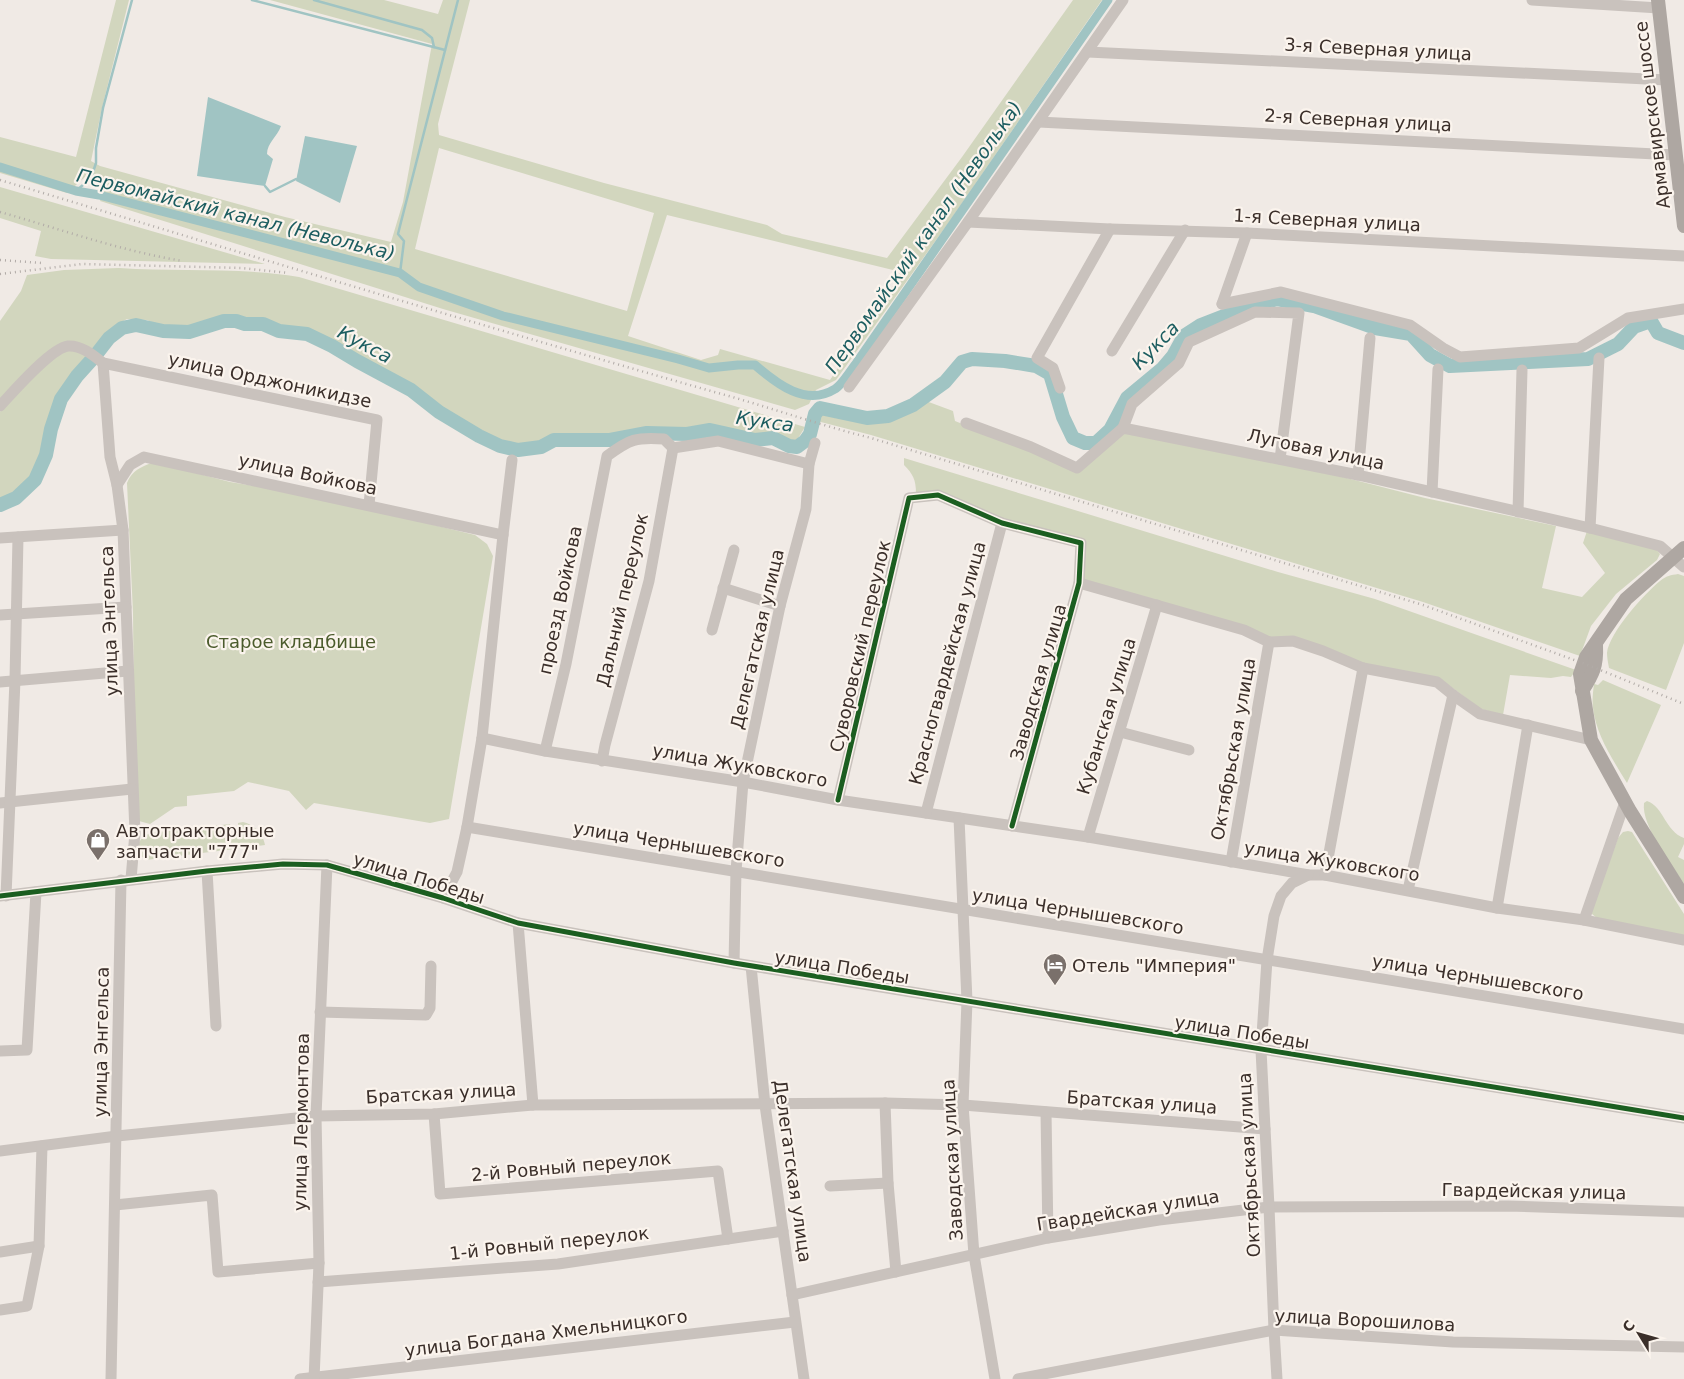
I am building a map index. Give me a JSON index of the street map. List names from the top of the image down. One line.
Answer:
{"streets":{"main road":["Армавирское шоссе"],"street":["3-я Северная улица","2-я Северная улица","1-я Северная улица","улица Орджоникидзе","Луговая улица","улица Войкова","проезд Войкова","Дальний переулок","улица Энгельса","Делегатская улица","Суворовский переулок","Красногвардейская улица","Заводская улица","Кубанская улица","Октябрьская улица","улица Жуковского","улица Чернышевского","улица Победы","Братская улица","улица Лермонтова","2-й Ровный переулок","Гвардейская улица","1-й Ровный переулок","улица Ворошилова","улица Богдана Хмельницкого"]},"crossings":[["3-я Северная улица","Армавирское шоссе"],["Армавирское шоссе","2-я Северная улица"],["улица Орджоникидзе","улица Войкова"],["улица Орджоникидзе","улица Энгельса"],["улица Войкова","улица Энгельса"],["проезд Войкова","Дальний переулок"],["проезд Войкова","улица Жуковского"],["Дальний переулок","улица Жуковского"],["улица Энгельса","улица Победы"],["улица Энгельса","Братская улица"],["Делегатская улица","улица Жуковского"],["Делегатская улица","улица Чернышевского"],["Делегатская улица","улица Победы"],["Делегатская улица","Братская улица"],["Делегатская улица","Гвардейская улица"],["Делегатская улица","1-й Ровный переулок"],["Делегатская улица","улица Богдана Хмельницкого"],["Суворовский переулок","Красногвардейская улица"],["Суворовский переулок","Заводская улица"],["Суворовский переулок","улица Жуковского"],["Красногвардейская улица","Заводская улица"],["Красногвардейская улица","улица Жуковского"],["Заводская улица","улица Жуковского"],["Заводская улица","улица Чернышевского"],["Заводская улица","улица Победы"],["Заводская улица","Братская улица"],["Заводская улица","Гвардейская улица"],["Кубанская улица","улица Жуковского"],["Октябрьская улица","улица Жуковского"],["Октябрьская улица","улица Чернышевского"],["Октябрьская улица","улица Победы"],["Октябрьская улица","Братская улица"],["Октябрьская улица","Гвардейская улица"],["Октябрьская улица","улица Ворошилова"],["улица Победы","улица Лермонтова"],["Братская улица","улица Лермонтова"],["Братская улица","2-й Ровный переулок"],["Братская улица","Гвардейская улица"],["улица Лермонтова","1-й Ровный переулок"],["улица Лермонтова","улица Богдана Хмельницкого"],["2-й Ровный переулок","1-й Ровный переулок"]],"water":["Первомайский канал (Неволька)","Кукса"],"parks":["Старое кладбище"],"places":{"shop":["Автотракторные запчасти \"777\""],"hotel":["Отель \"Империя\""]},"north":"top left"}
